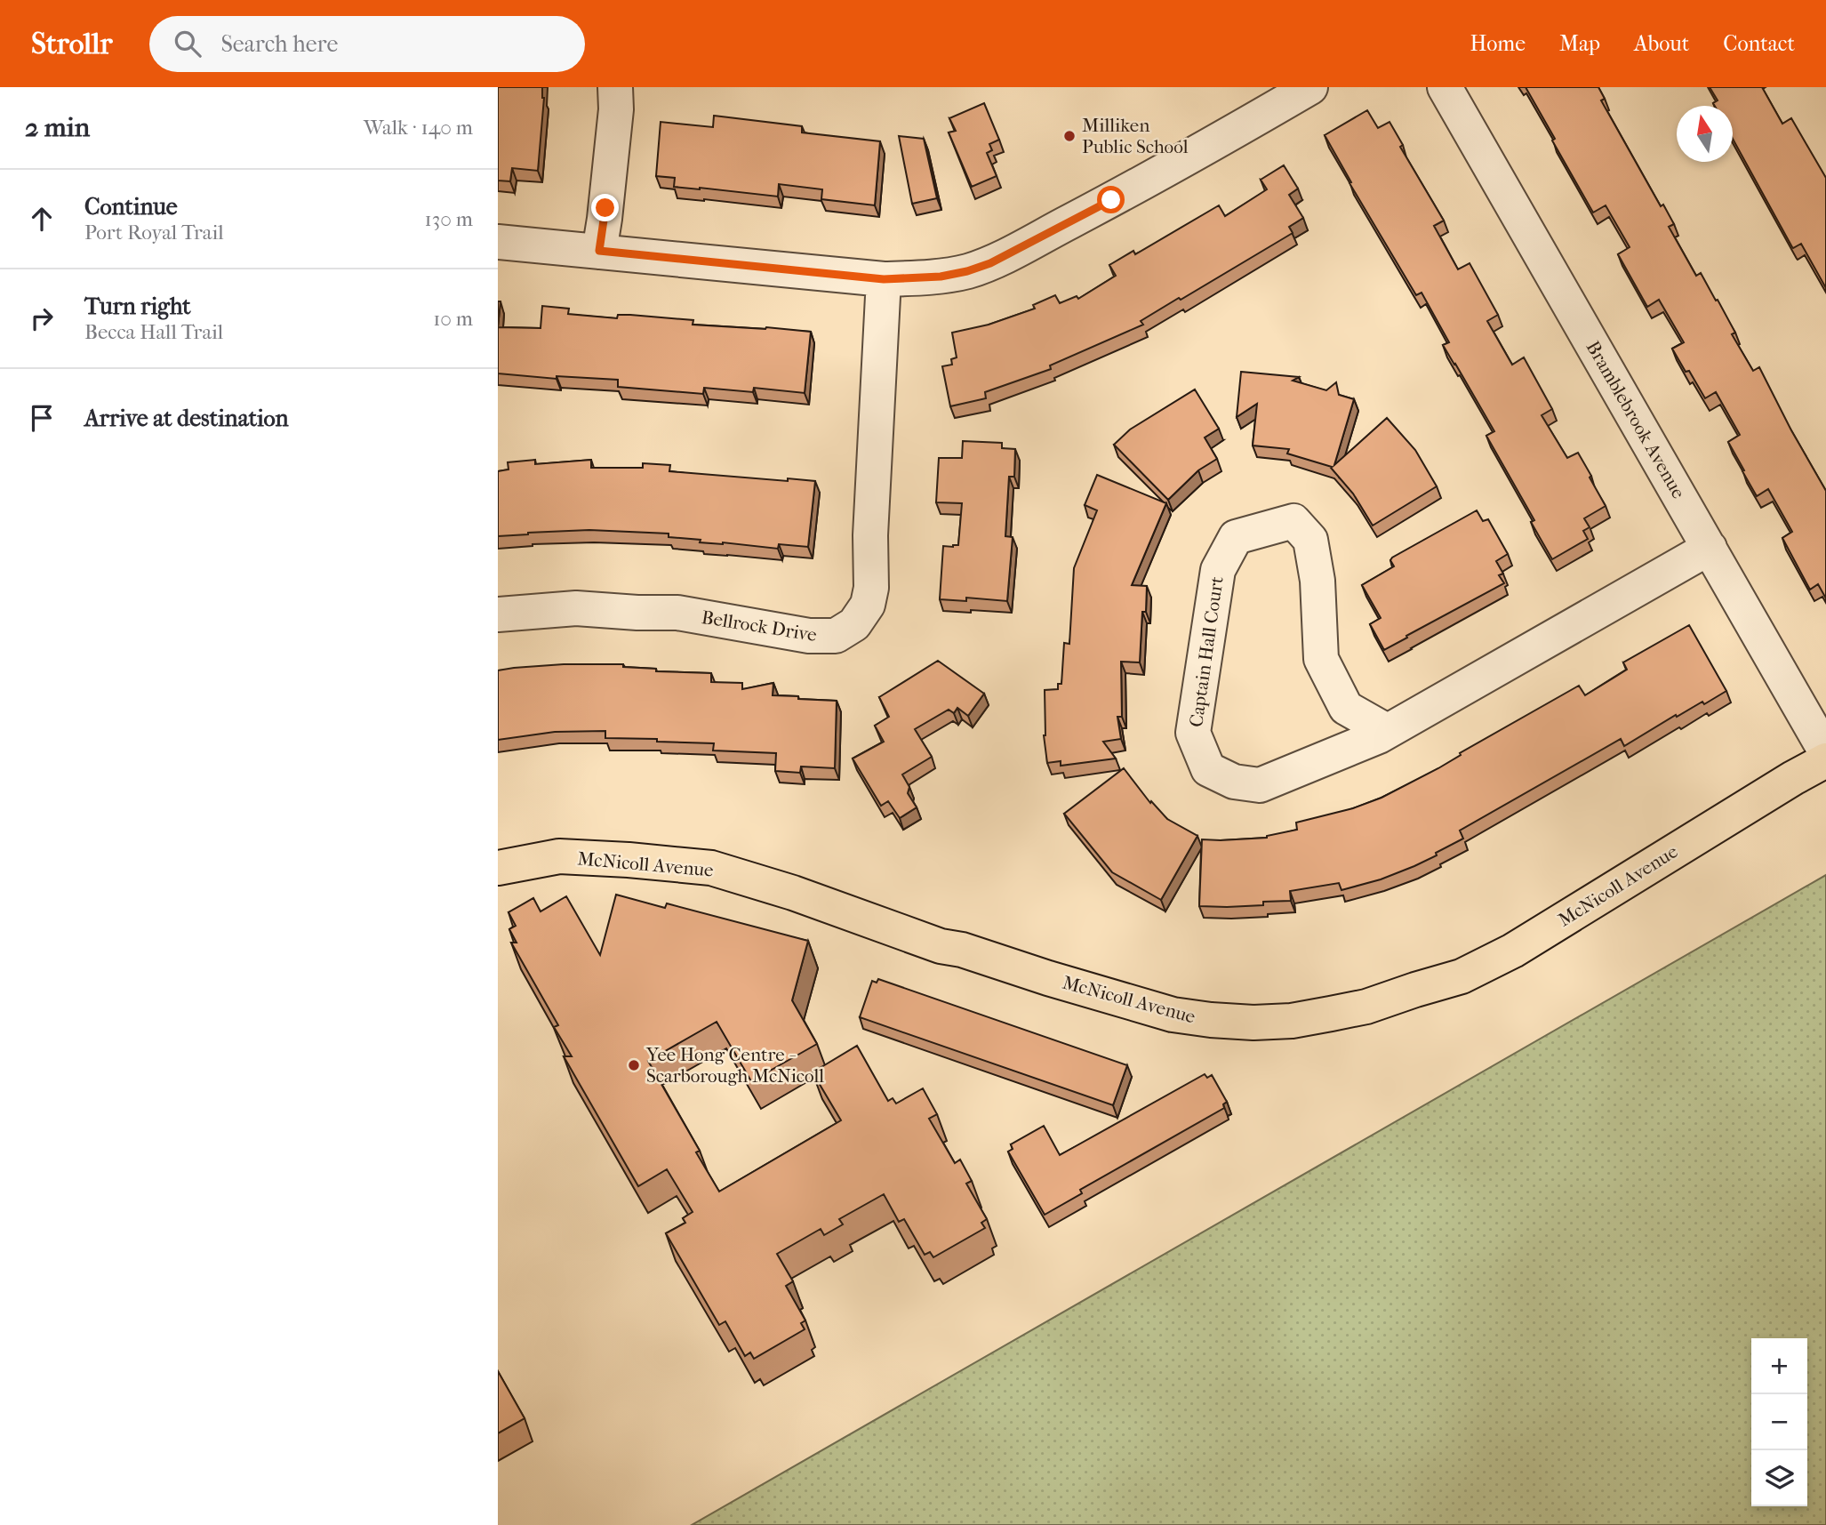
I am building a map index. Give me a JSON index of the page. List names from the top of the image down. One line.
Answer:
{"streets":{"main road":["McNicoll Avenue"],"street":["Bramblebrook Avenue","Bellrock Drive","Captain Hall Court"]},"crossings":[["Bramblebrook Avenue","Captain Hall Court"]],"places":["Milliken Public School","Yee Hong Centre - Scarborough McNicoll"],"north":"top","page":{"header":"Strollr","search":"Search here","nav":["Home","Map","About","Contact"],"heading":["2 min","Walk · 140 m"],"list":[["Continue","Port Royal Trail","130 m"],["Turn right","Becca Hall Trail","10 m"],"Arrive at destination"],"map_buttons":["+","−"]}}
